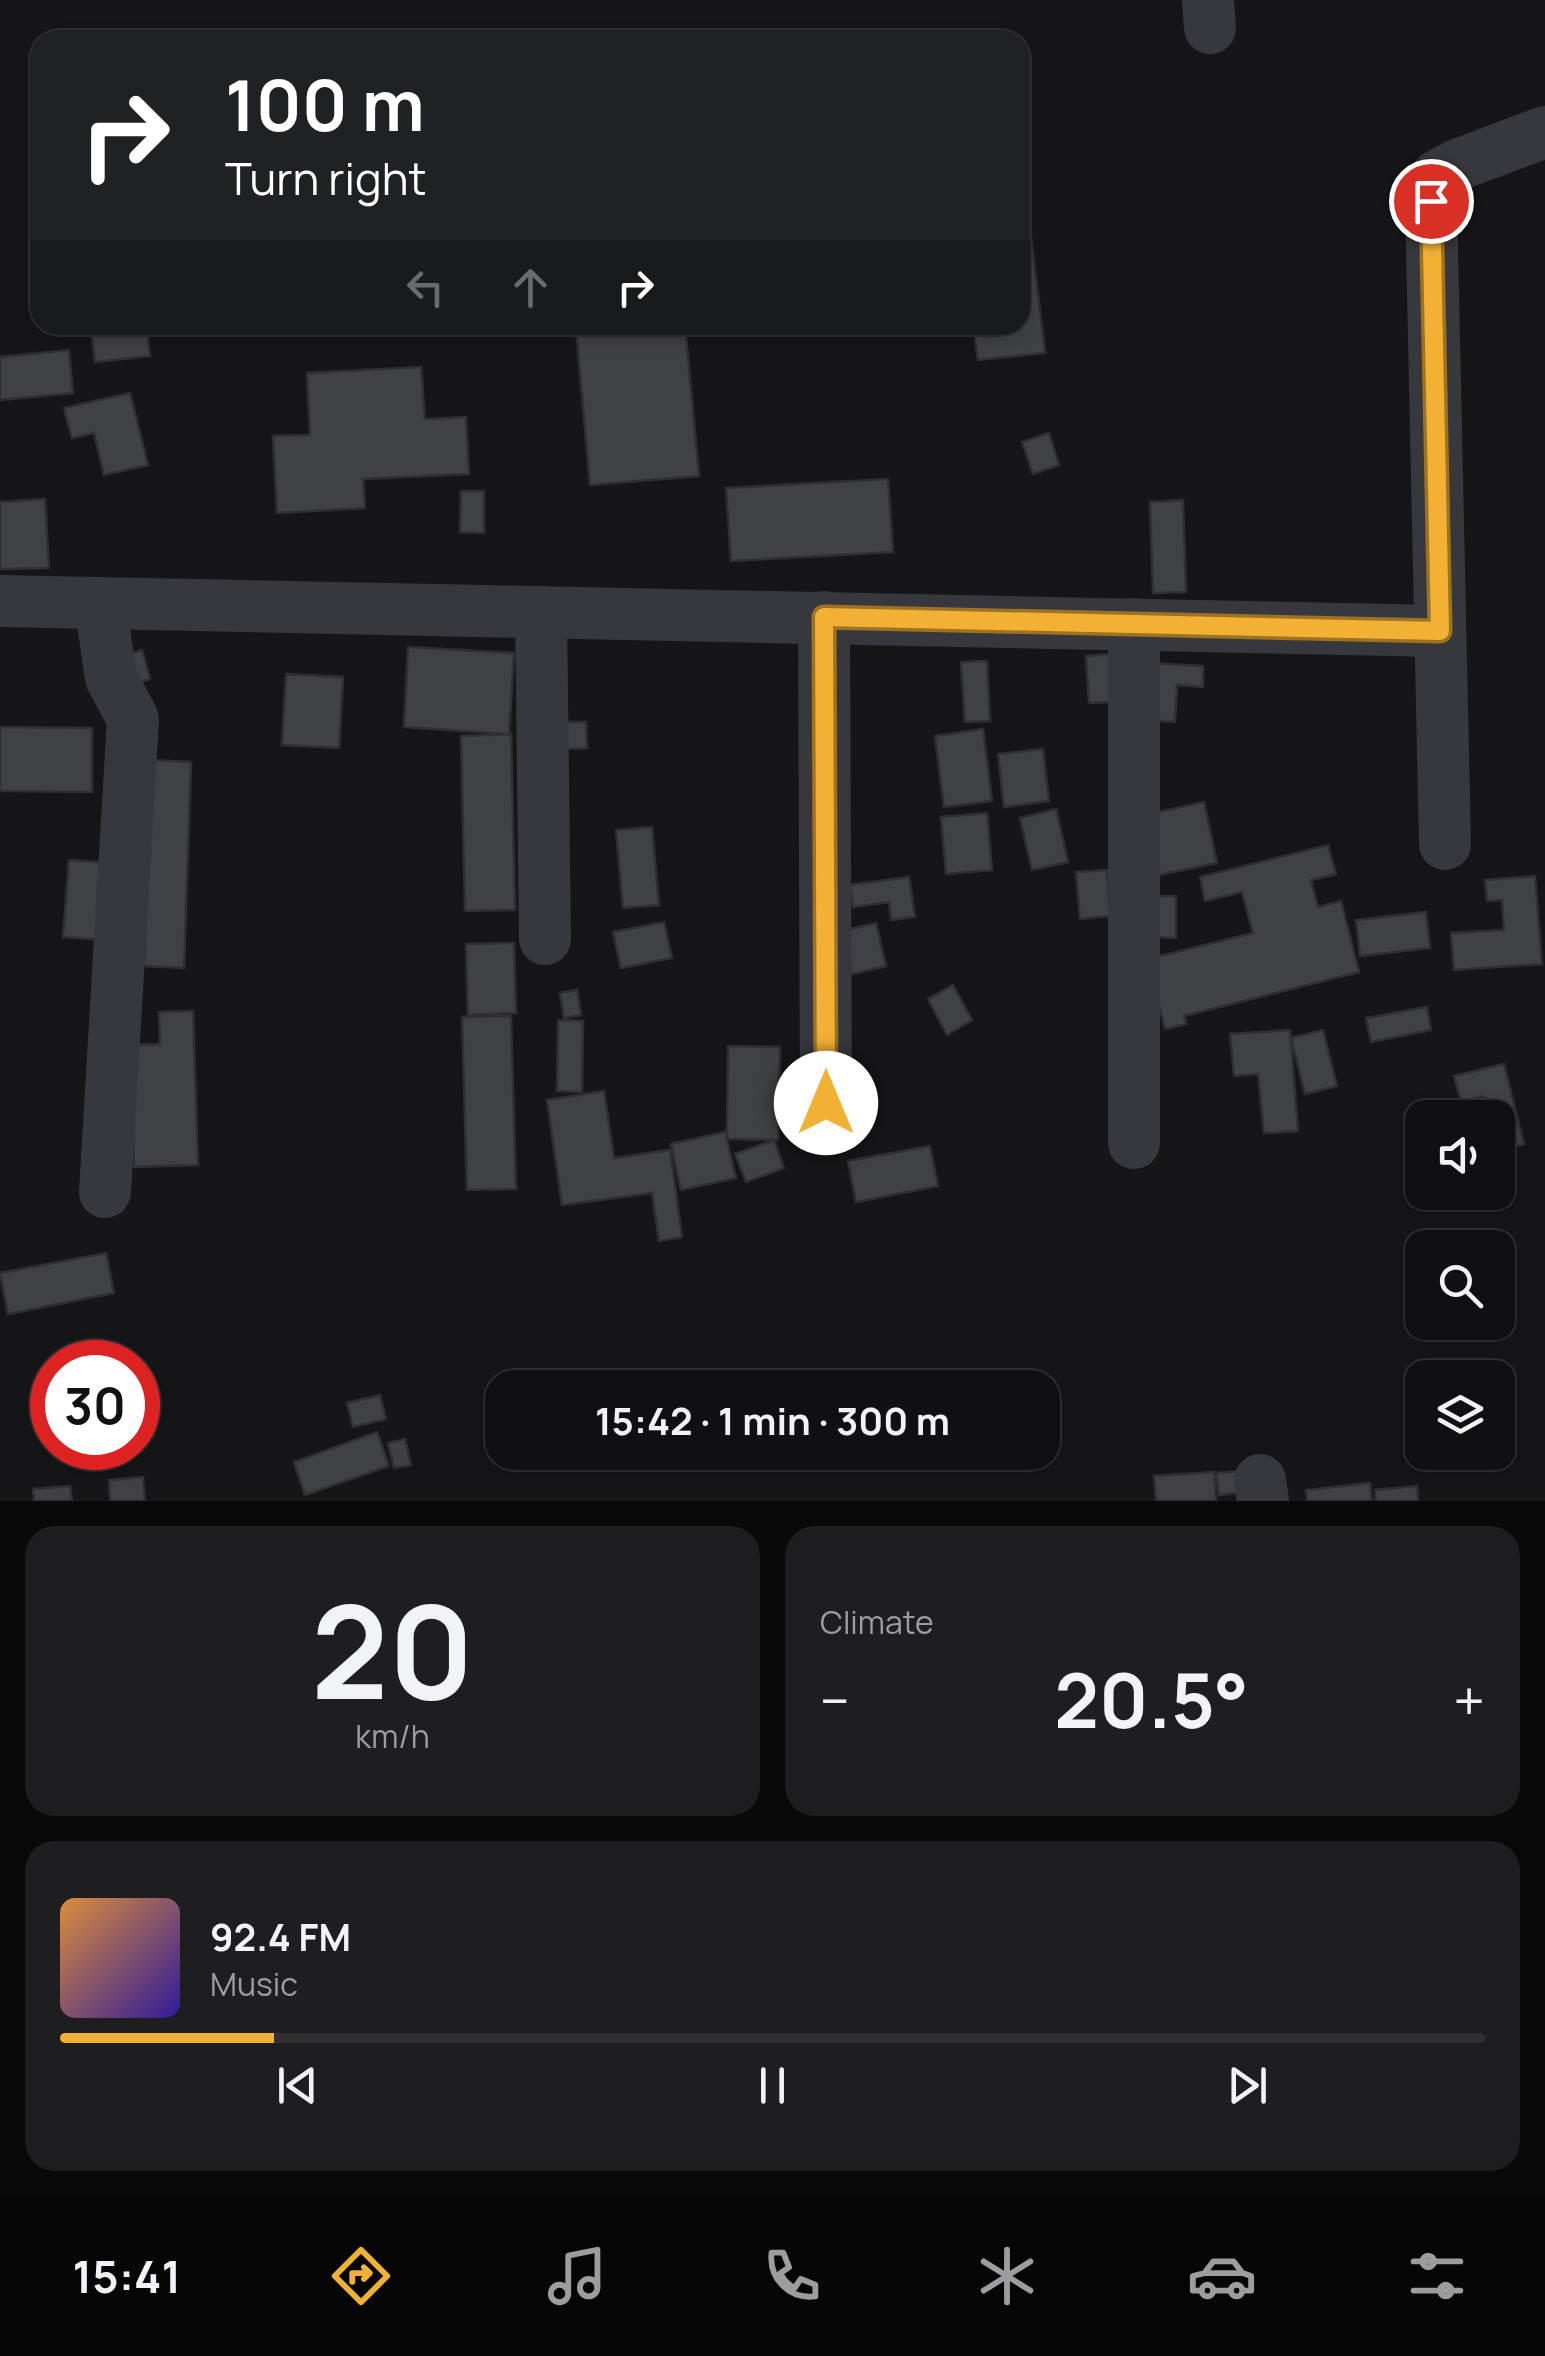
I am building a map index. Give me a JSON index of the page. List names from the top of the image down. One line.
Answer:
{"page":{"turn":["100 m","Turn right"],"limit":"30","trip":"15:42 · 1 min · 300 m","tile":[["20","km/h"],"Climate"],"heat":["−","20.5°","+"],"song":["92.4 FM","Music"],"tabs":"15:41"}}
